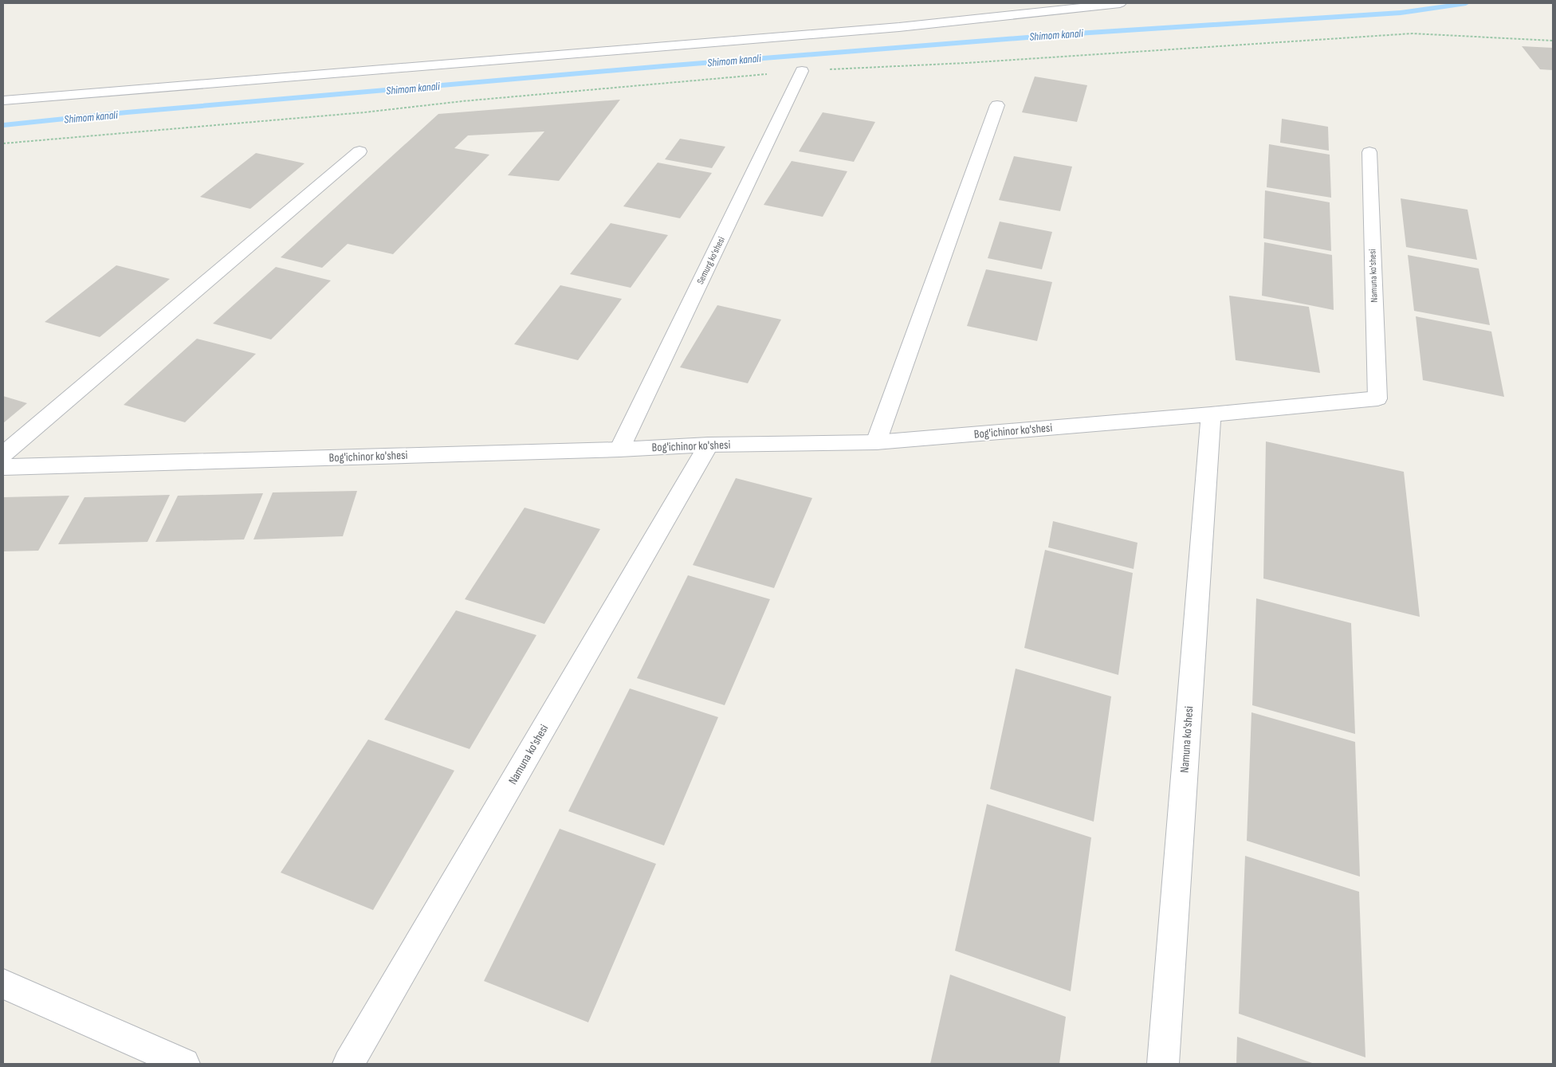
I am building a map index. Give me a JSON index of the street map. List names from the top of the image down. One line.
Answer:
{"streets":{"street":["Semurg ko'shesi","Namuna ko'shesi","Bog'ichinor ko'shesi"]},"crossings":[["Semurg ko'shesi","Bog'ichinor ko'shesi"],["Namuna ko'shesi","Bog'ichinor ko'shesi"]],"water":["Shimom kanali"]}
